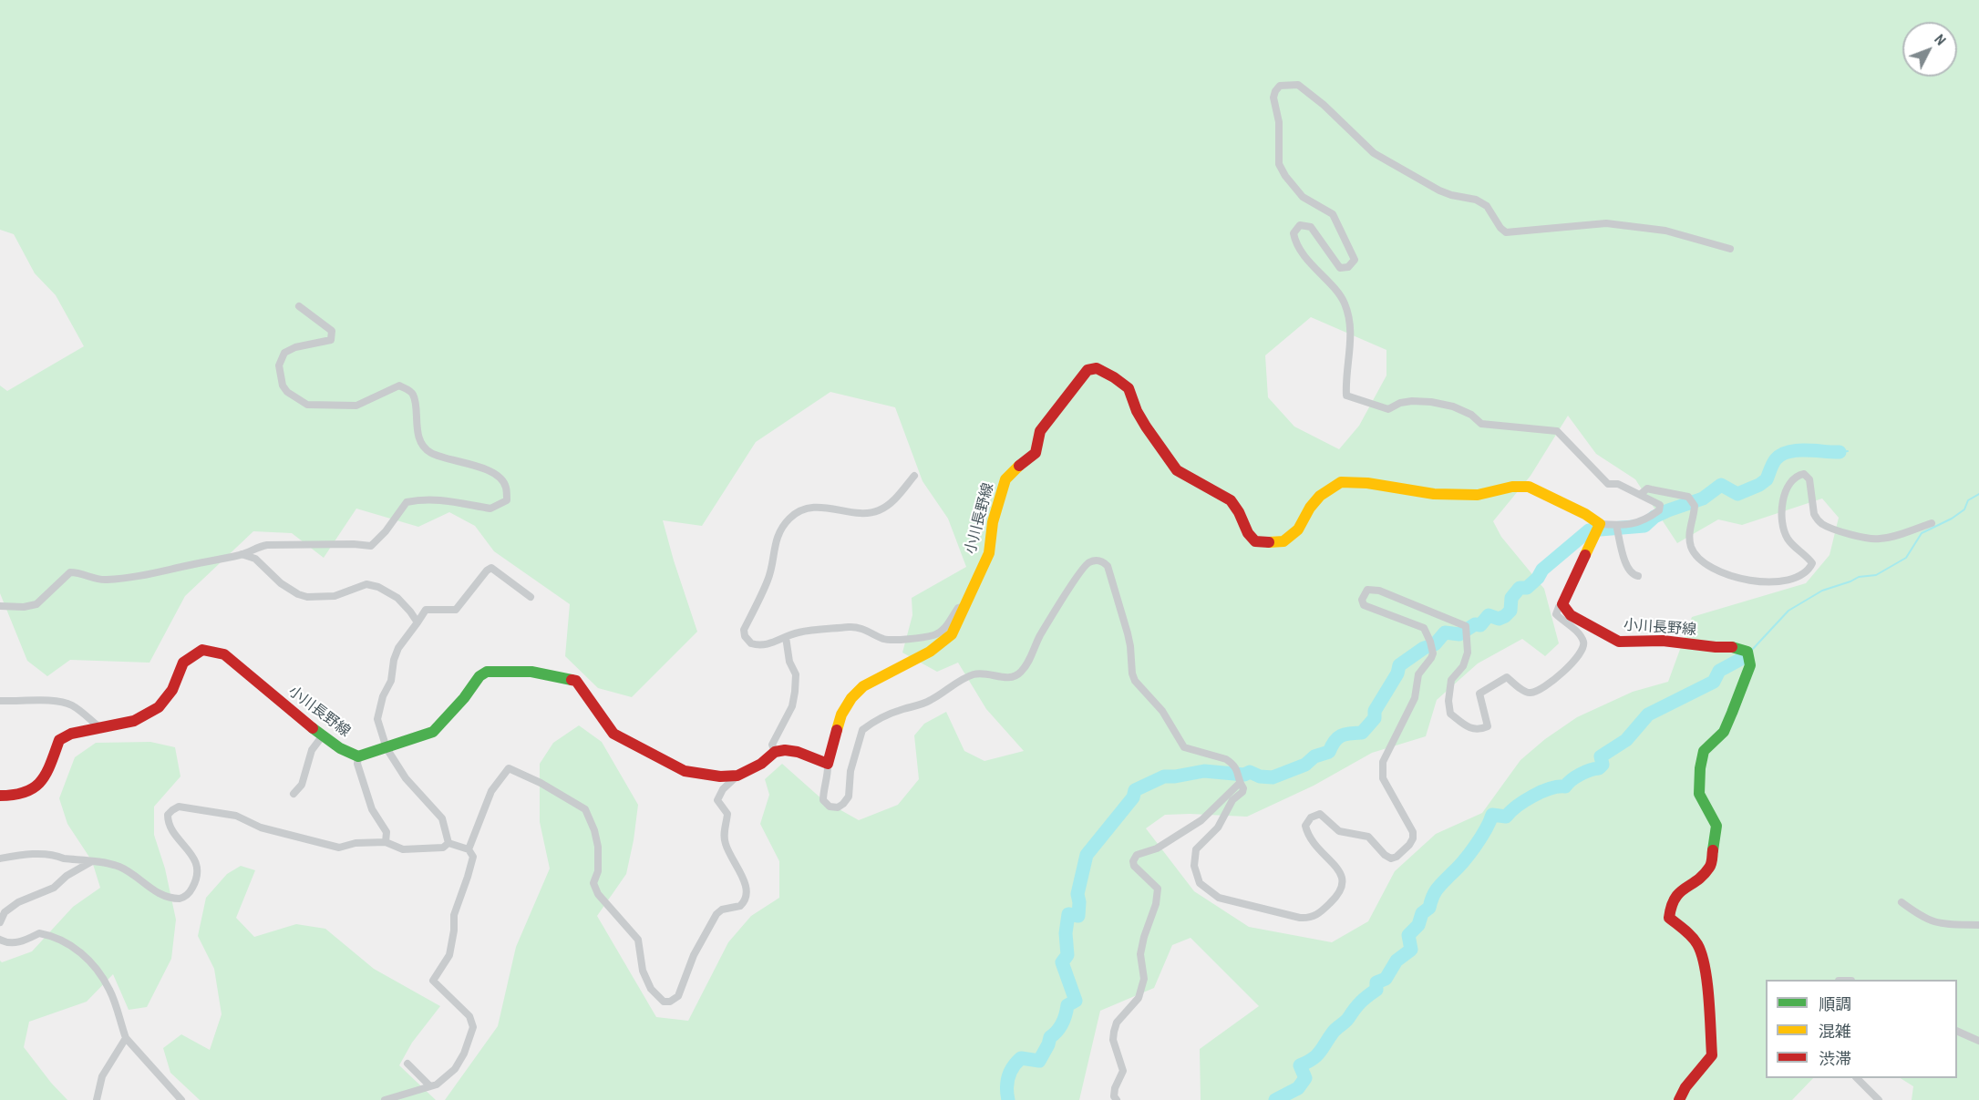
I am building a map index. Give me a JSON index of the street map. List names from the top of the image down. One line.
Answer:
{"streets":{"main road":["小川長野線"]},"legend":["順調","混雑","渋滞"],"north":"top right"}
